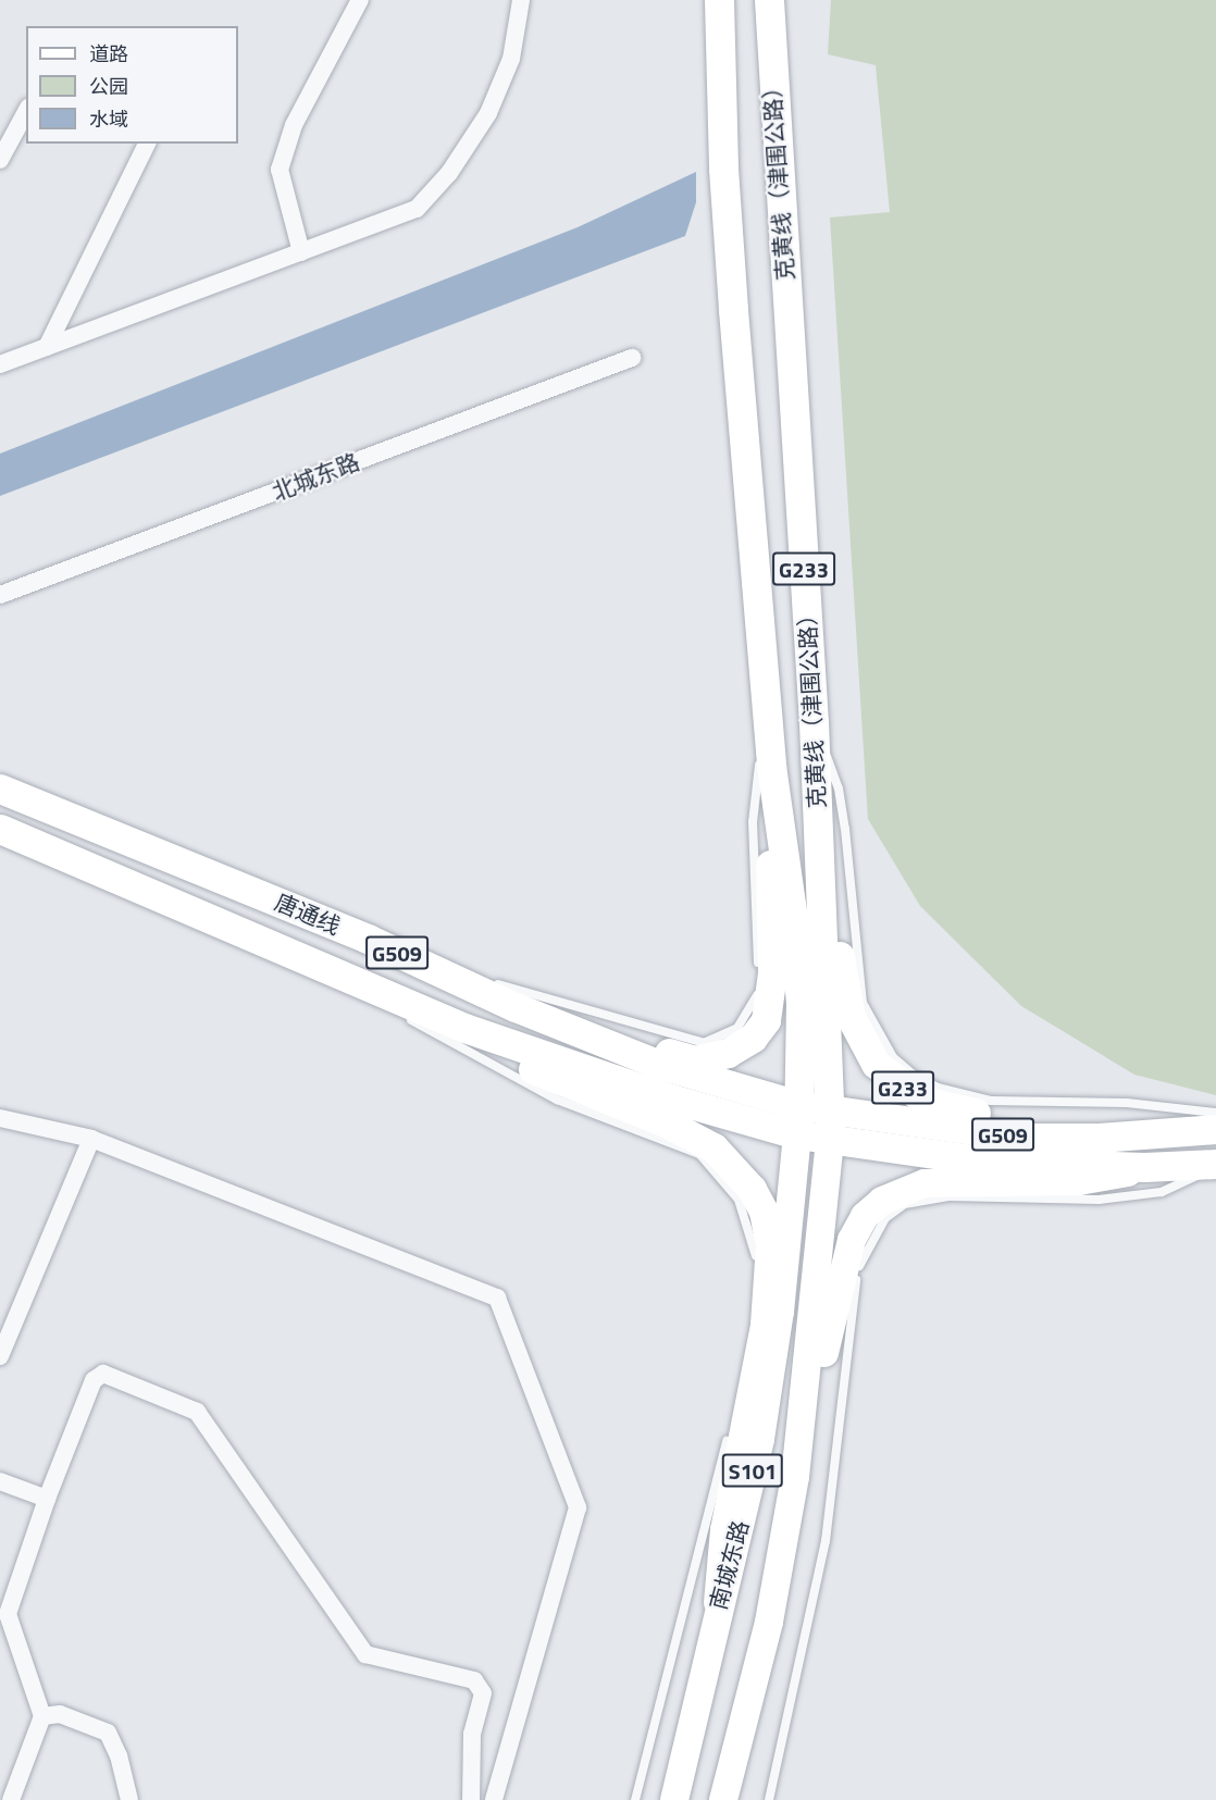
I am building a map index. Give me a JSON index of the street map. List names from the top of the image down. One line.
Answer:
{"streets":{"highway":["克黄线（津围公路）","G233","唐通线","G509"],"main road":["S101","南城东路"],"street":["北城东路"]},"crossings":[["克黄线（津围公路）","G233"],["克黄线（津围公路）","唐通线"],["克黄线（津围公路）","G509"],["克黄线（津围公路）","南城东路"],["G233","G509"],["唐通线","G509"],["唐通线","南城东路"]],"legend":["道路","公园","水域"]}
